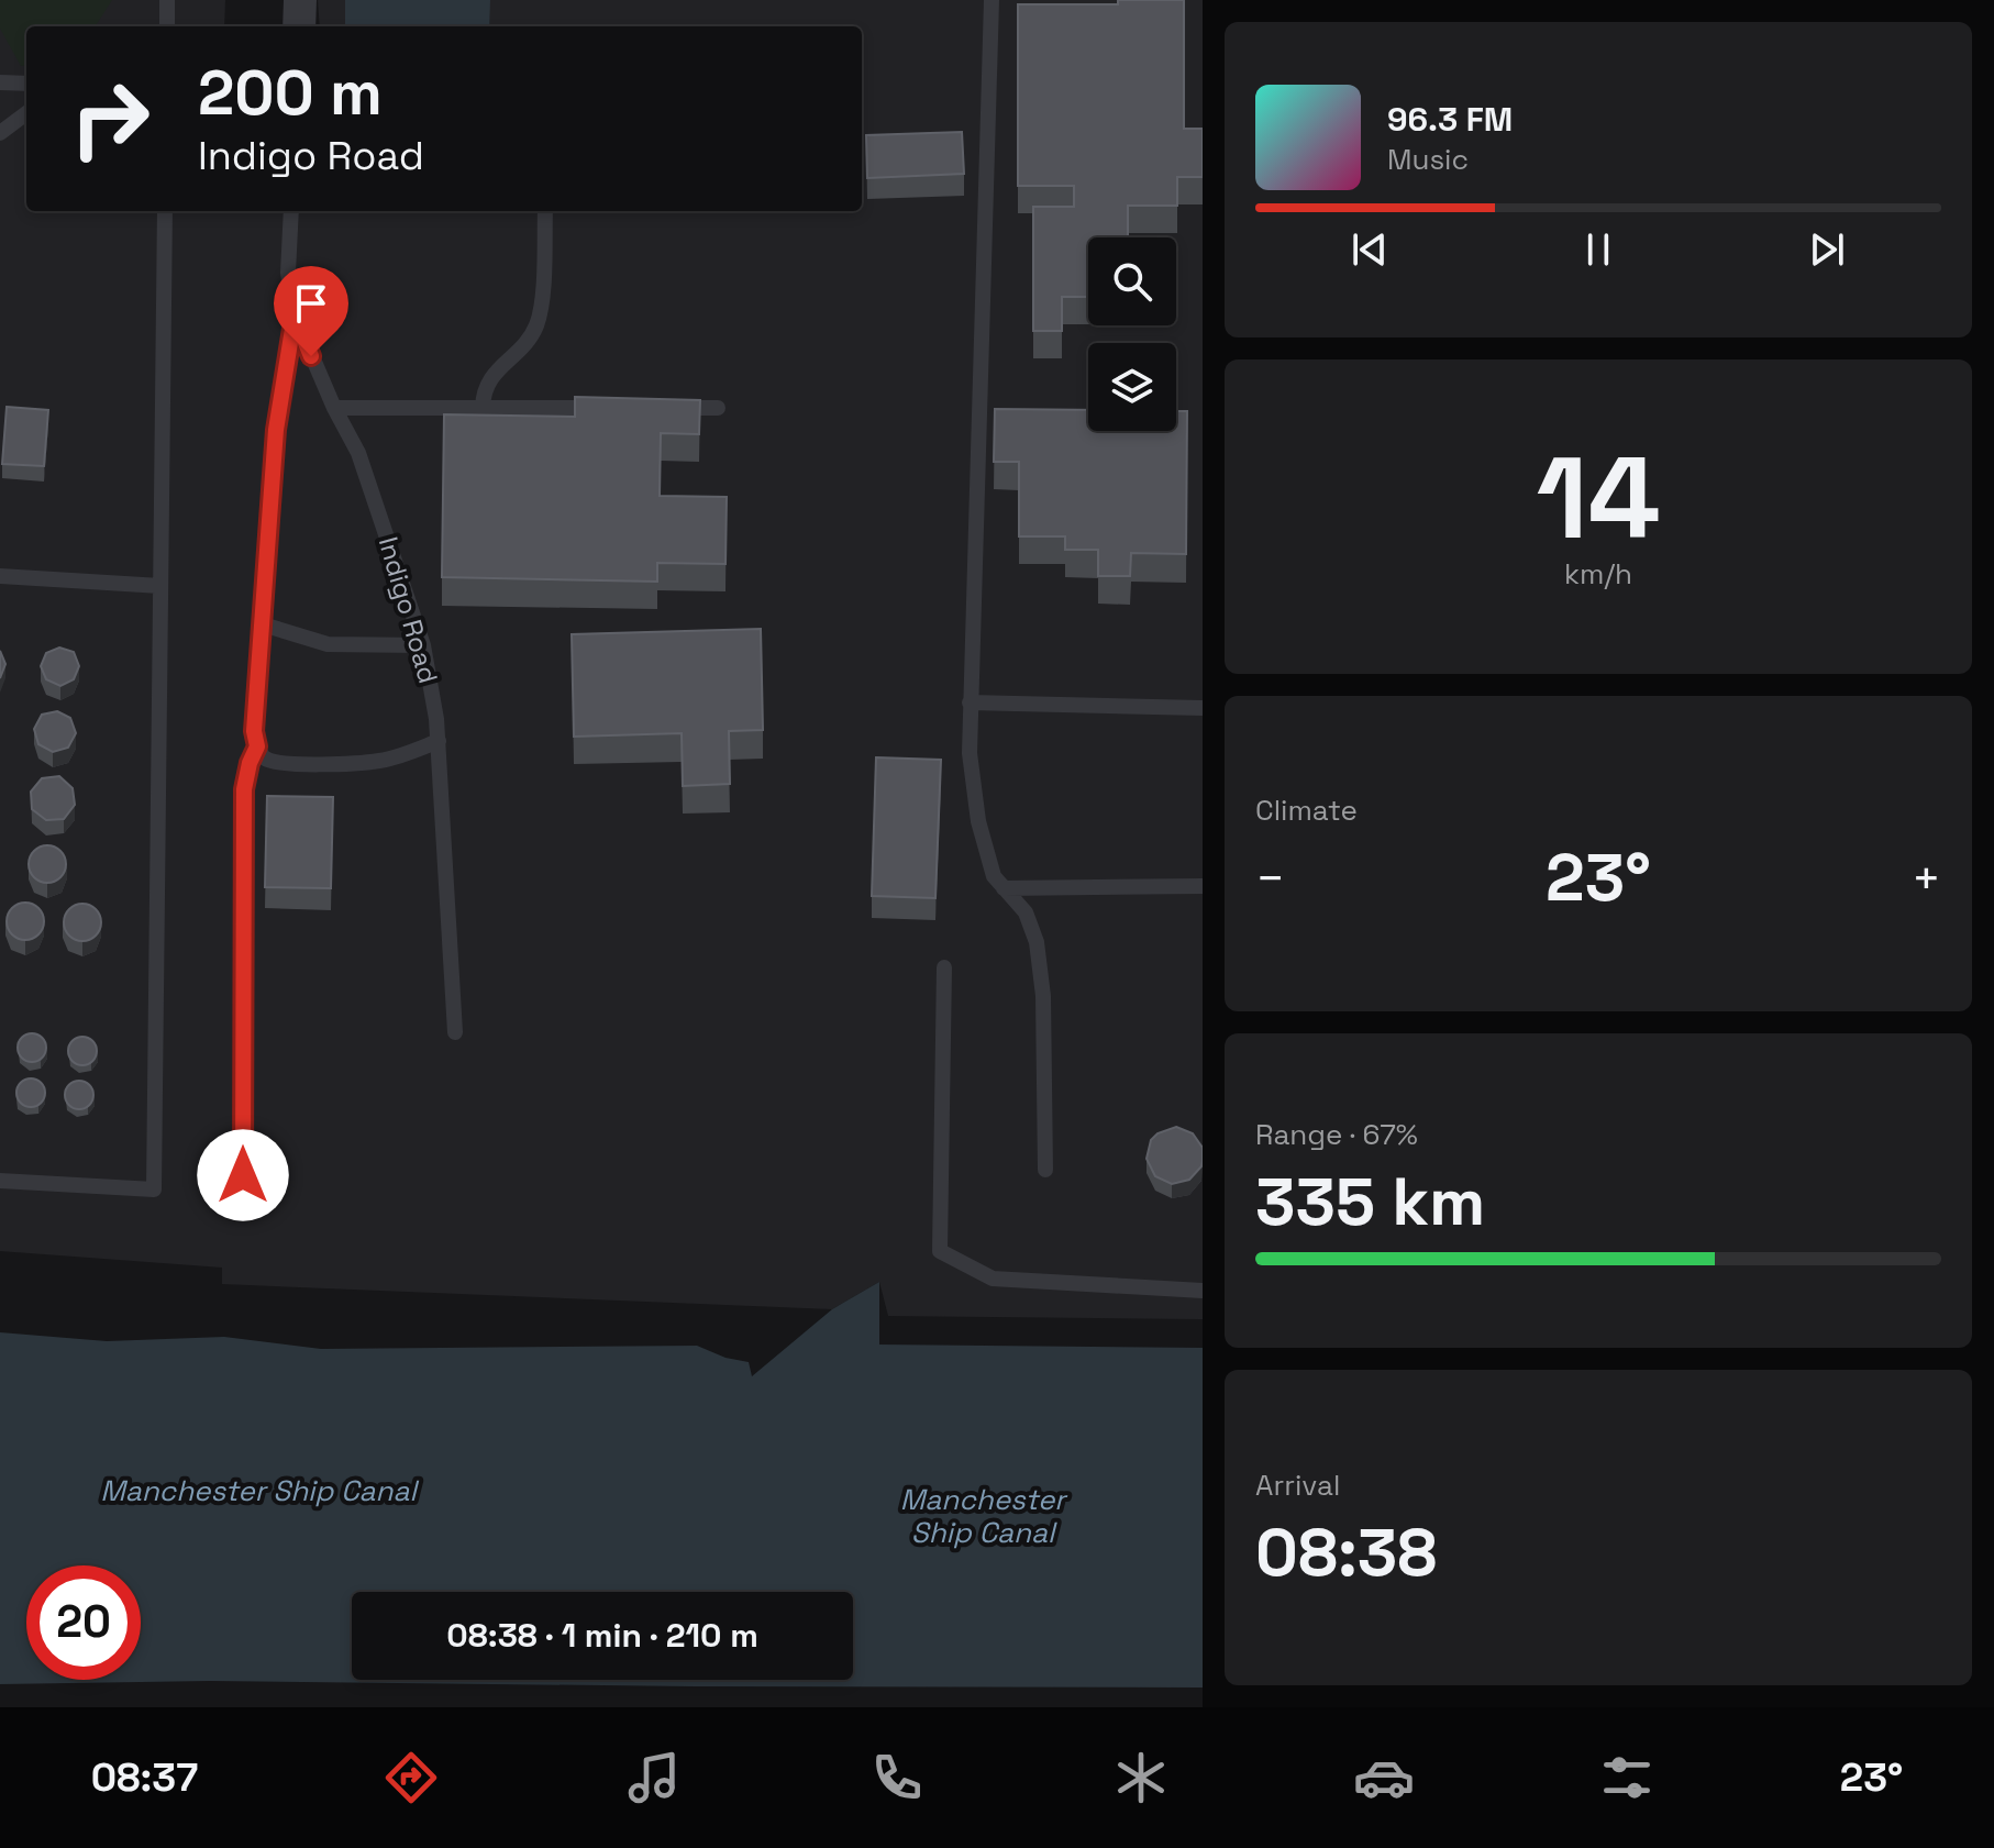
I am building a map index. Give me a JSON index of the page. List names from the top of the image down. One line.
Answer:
{"streets":{"lane":["Indigo Road"]},"water":["Manchester Ship Canal"],"page":{"turn":["200 m","Indigo Road"],"song":["96.3 FM","Music"],"tile":[["14","km/h"],"Climate",["Range · 67%","335 km"],["Arrival","08:38"]],"heat":["−","23°","+"],"limit":"20","trip":"08:38 · 1 min · 210 m","tabs":["08:37","23°"]}}
